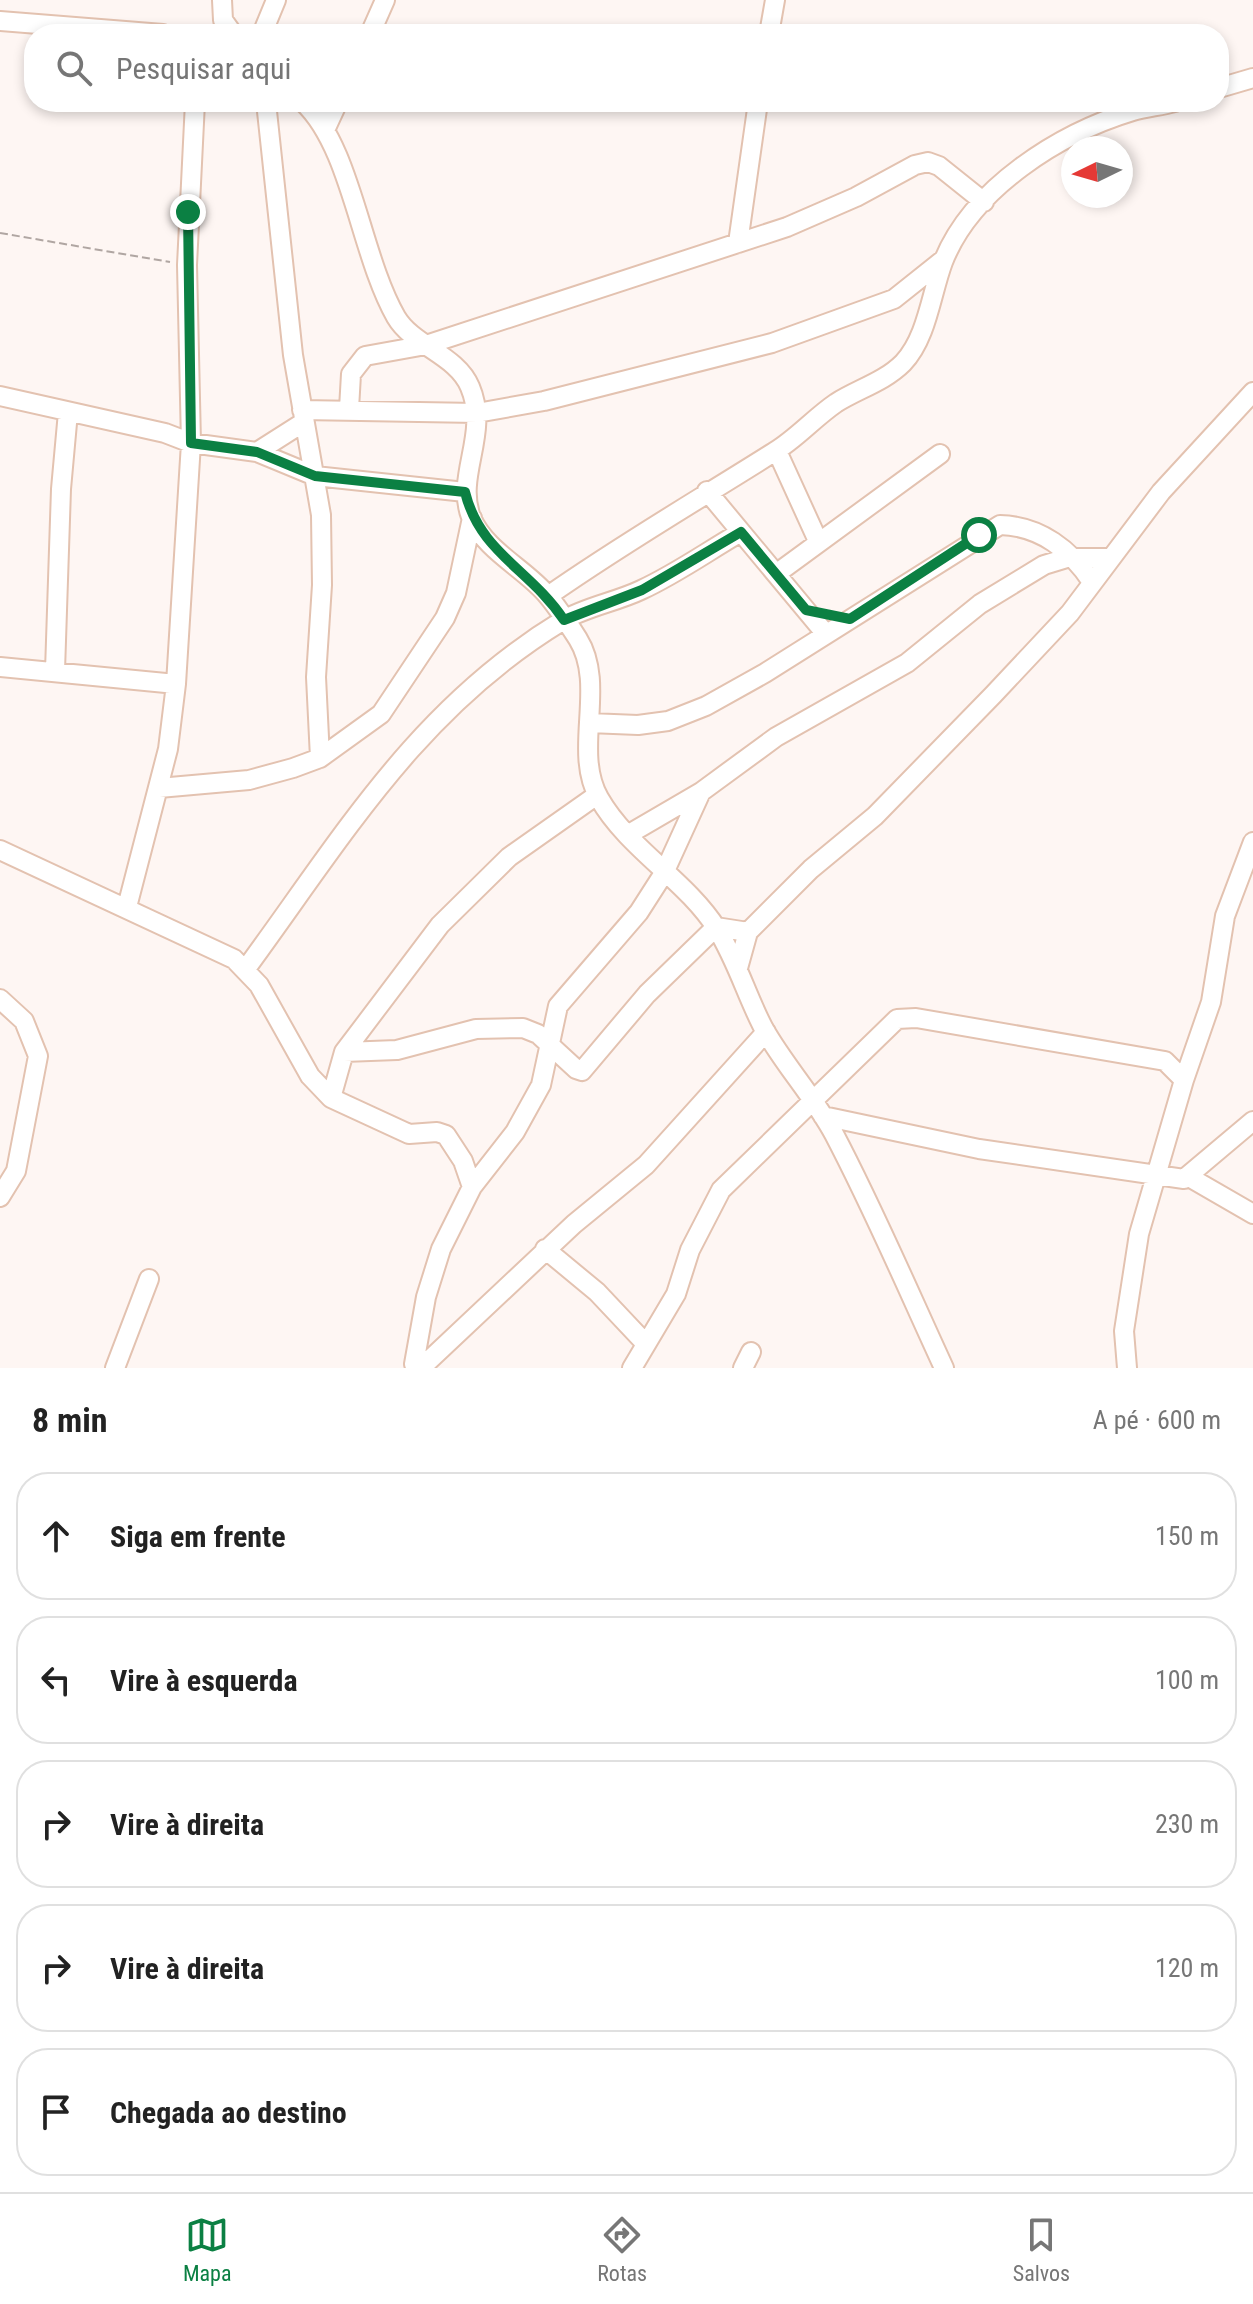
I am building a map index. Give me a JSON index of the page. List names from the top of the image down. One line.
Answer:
{"north":"left","page":{"search":"Pesquisar aqui","heading":["8 min","A pé · 600 m"],"list":[["Siga em frente","150 m"],["Vire à esquerda","100 m"],["Vire à direita","230 m"],["Vire à direita","120 m"],"Chegada ao destino"],"nav":["Mapa","Rotas","Salvos"]}}
